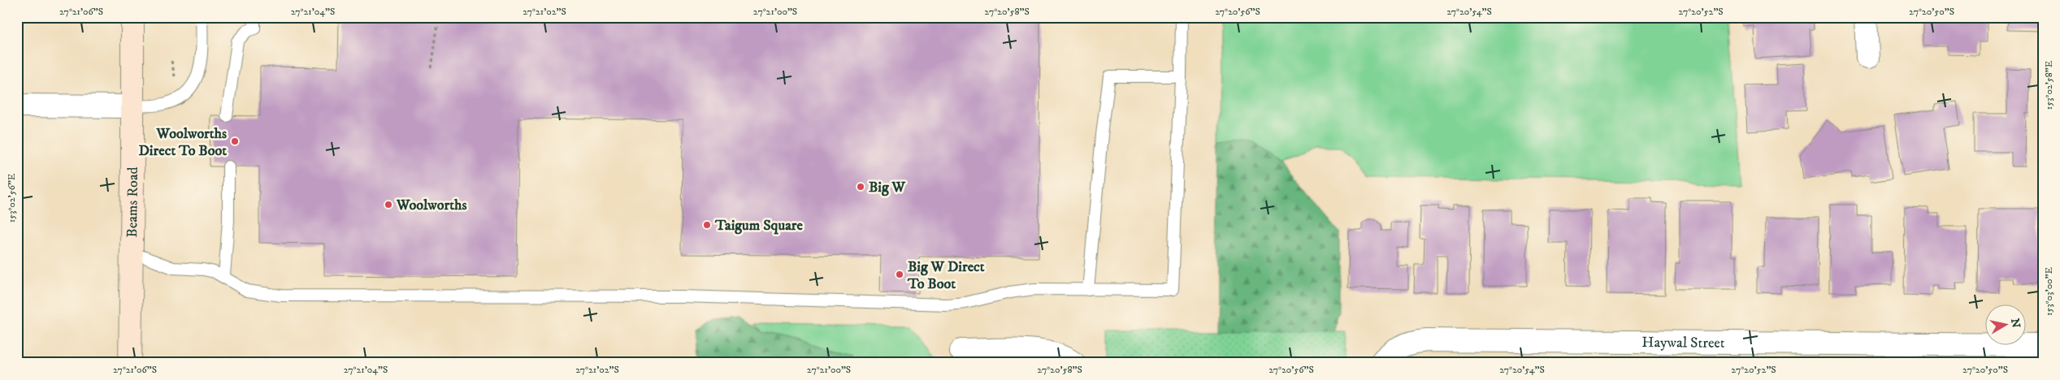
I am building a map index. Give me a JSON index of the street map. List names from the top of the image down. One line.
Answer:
{"streets":{"main road":["Beams Road"],"street":["Haywal Street"]},"places":["Woolworths Direct To Boot","Big W","Woolworths","Taigum Square","Big W Direct To Boot"],"north":"right","coordinates":["27°21'06\"S","27°21'04\"S","27°21'02\"S","27°21'00\"S","27°20'58\"S","27°20'56\"S","27°20'54\"S","27°20'52\"S","27°20'50\"S","153°02'58\"E","153°02'56\"E","153°03'00\"E"]}
